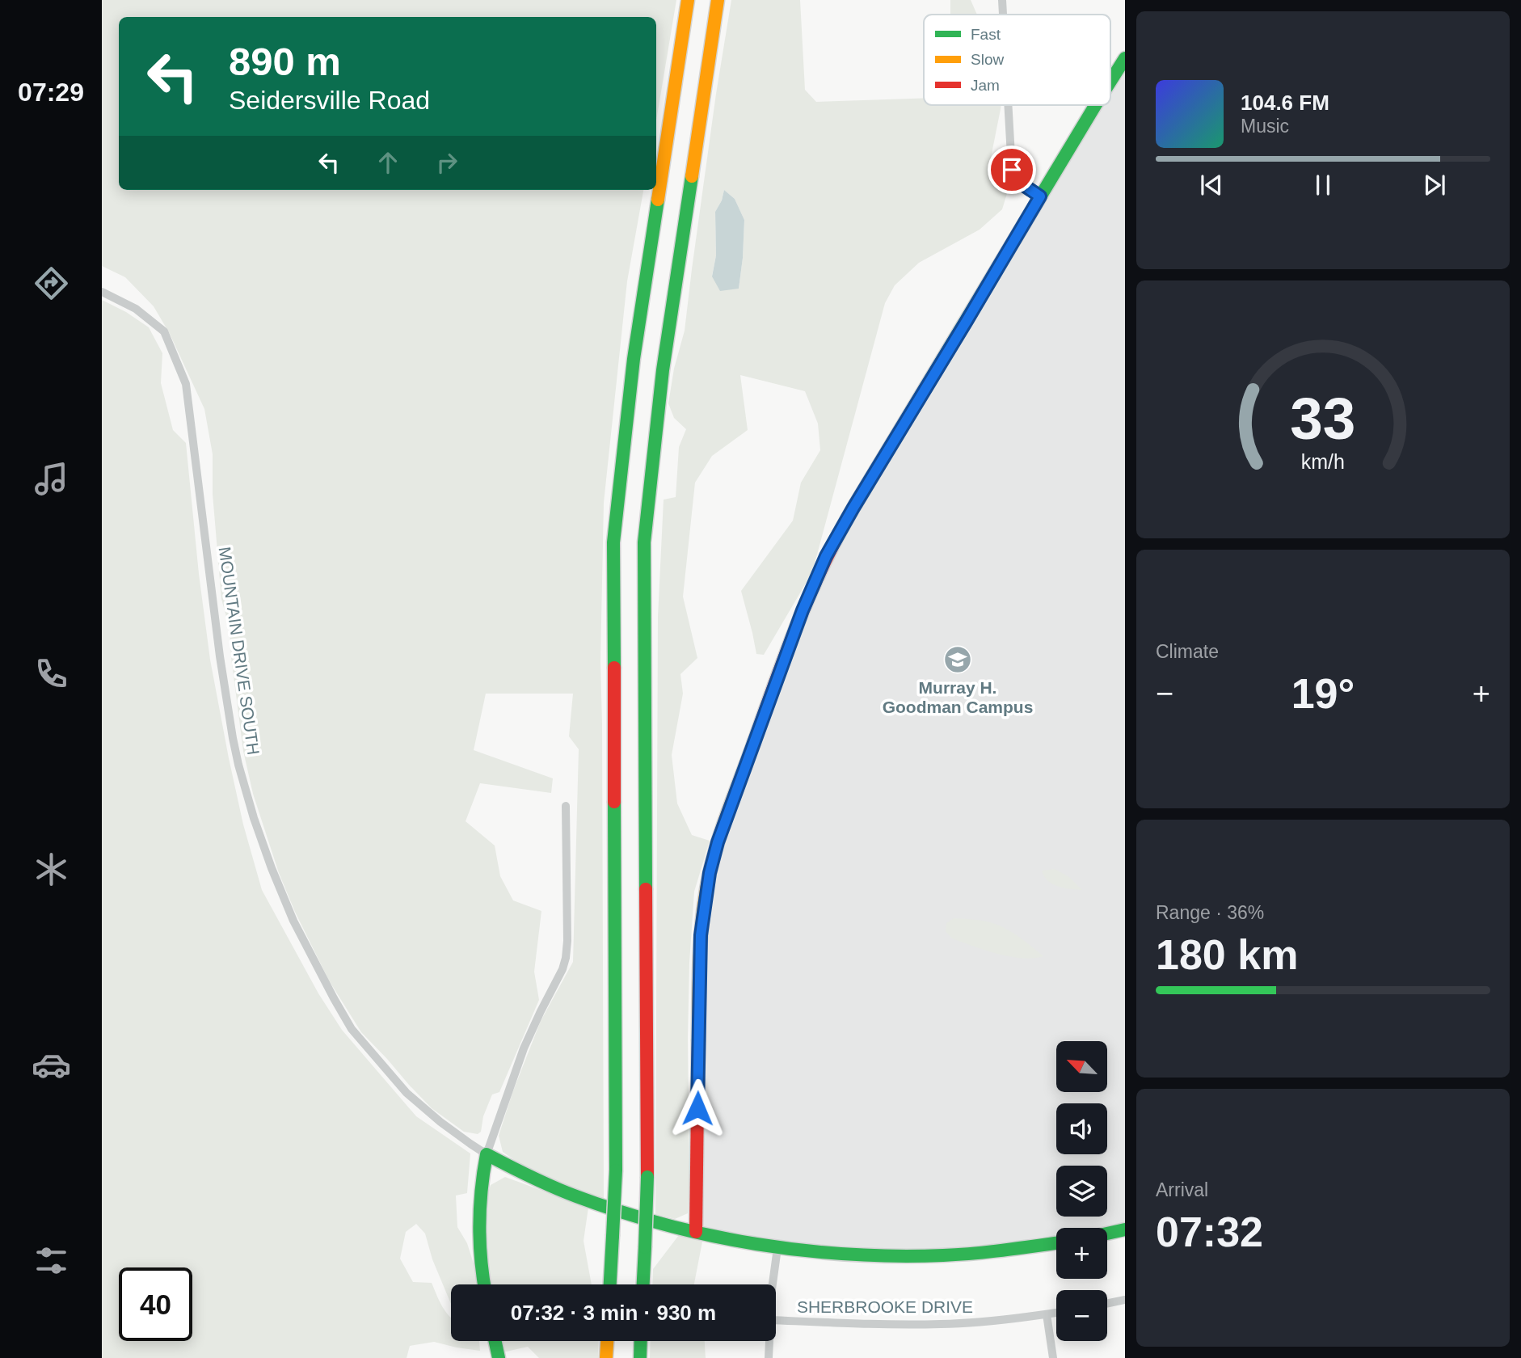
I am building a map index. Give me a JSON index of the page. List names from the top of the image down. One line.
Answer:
{"streets":{"main road":["MOUNTAIN DRIVE SOUTH"],"street":["SHERBROOKE DRIVE"]},"places":{"school or university":["Murray H. Goodman Campus"]},"legend":["Fast","Slow","Jam"],"north":"top left","page":{"tabs":"07:29","turn":["890 m","Seidersville Road"],"song":["104.6 FM","Music"],"tile":["Climate",["Range · 36%","180 km"],["Arrival","07:32"]],"heat":["−","19°","+"],"map_buttons":["+","−"],"limit":"40","trip":"07:32 · 3 min · 930 m","gauge":["33","km/h"]}}
